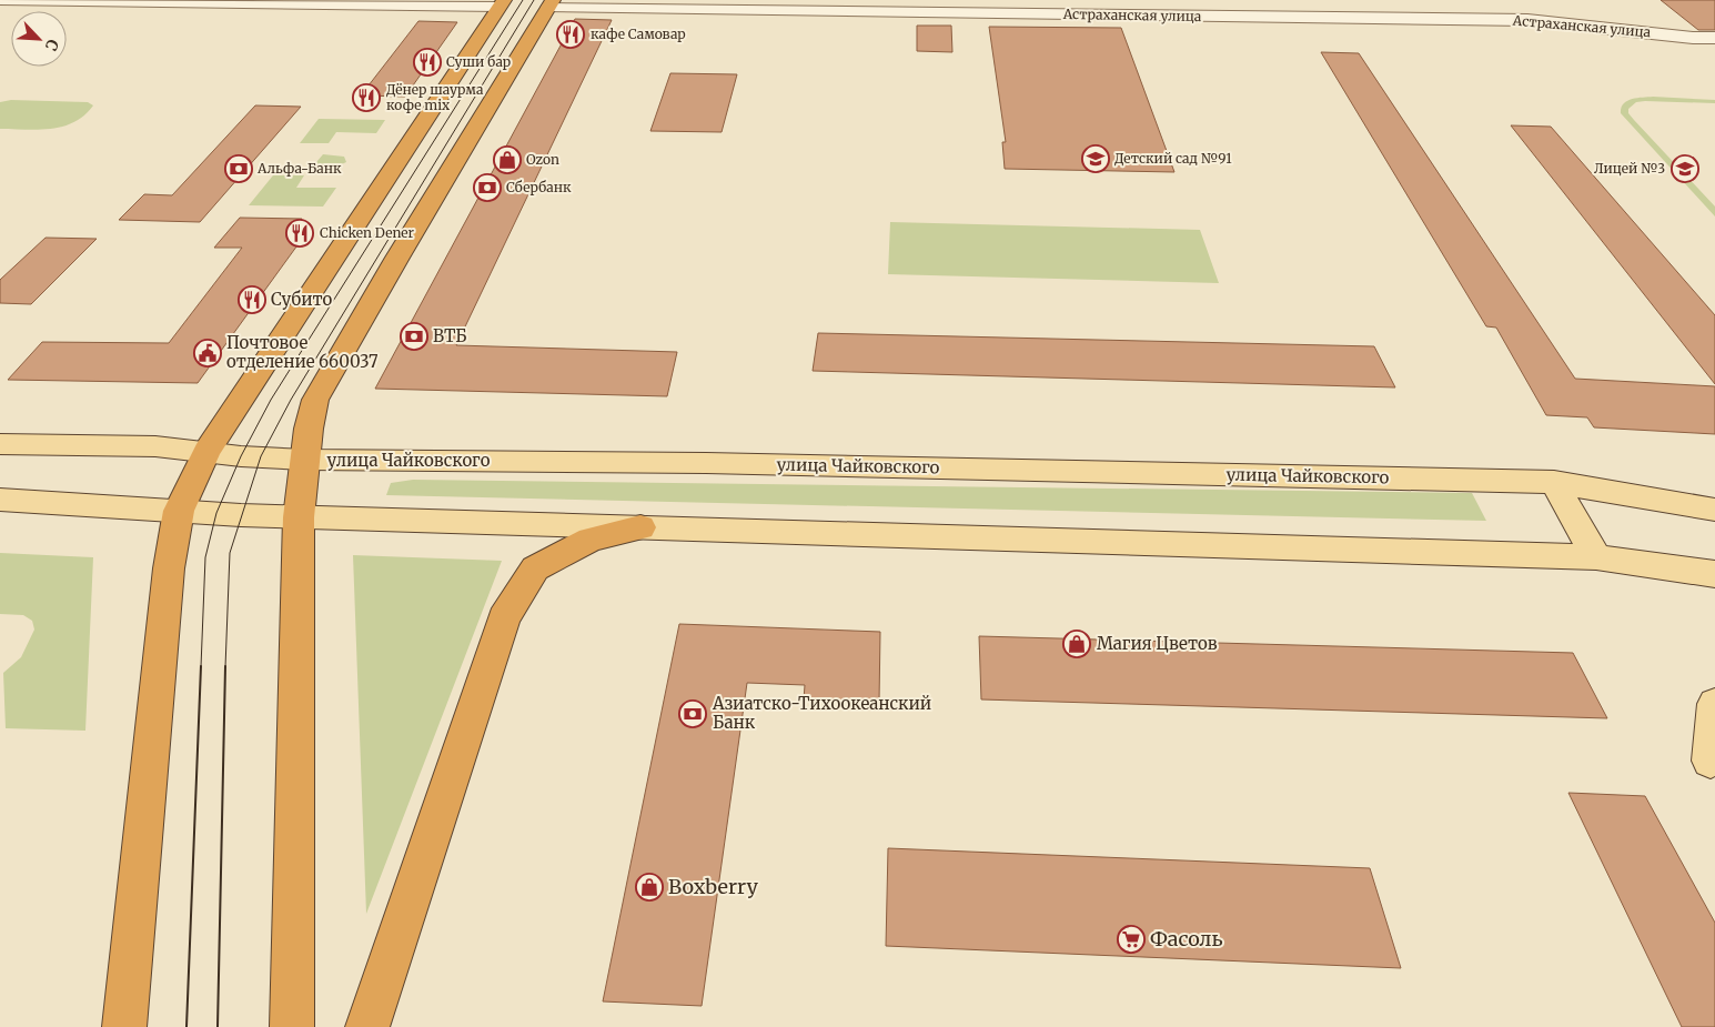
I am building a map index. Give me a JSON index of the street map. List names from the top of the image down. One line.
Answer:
{"streets":{"main road":["улица Чайковского"],"street":["Астраханская улица"]},"places":{"restaurant":["кафе Самовар","Суши бар","Дёнер шаурма кофе mix","Chicken Dener","Субито"],"school or university":["Детский сад №91","Лицей №3"],"shop":["Ozon","Магия Цветов","Boxberry"],"bank":["Альфа-Банк","Сбербанк","ВТБ","Азиатско-Тихоокеанский Банк"],"public building":["Почтовое отделение 660037"],"supermarket":["Фасоль"]},"north":"bottom right"}
